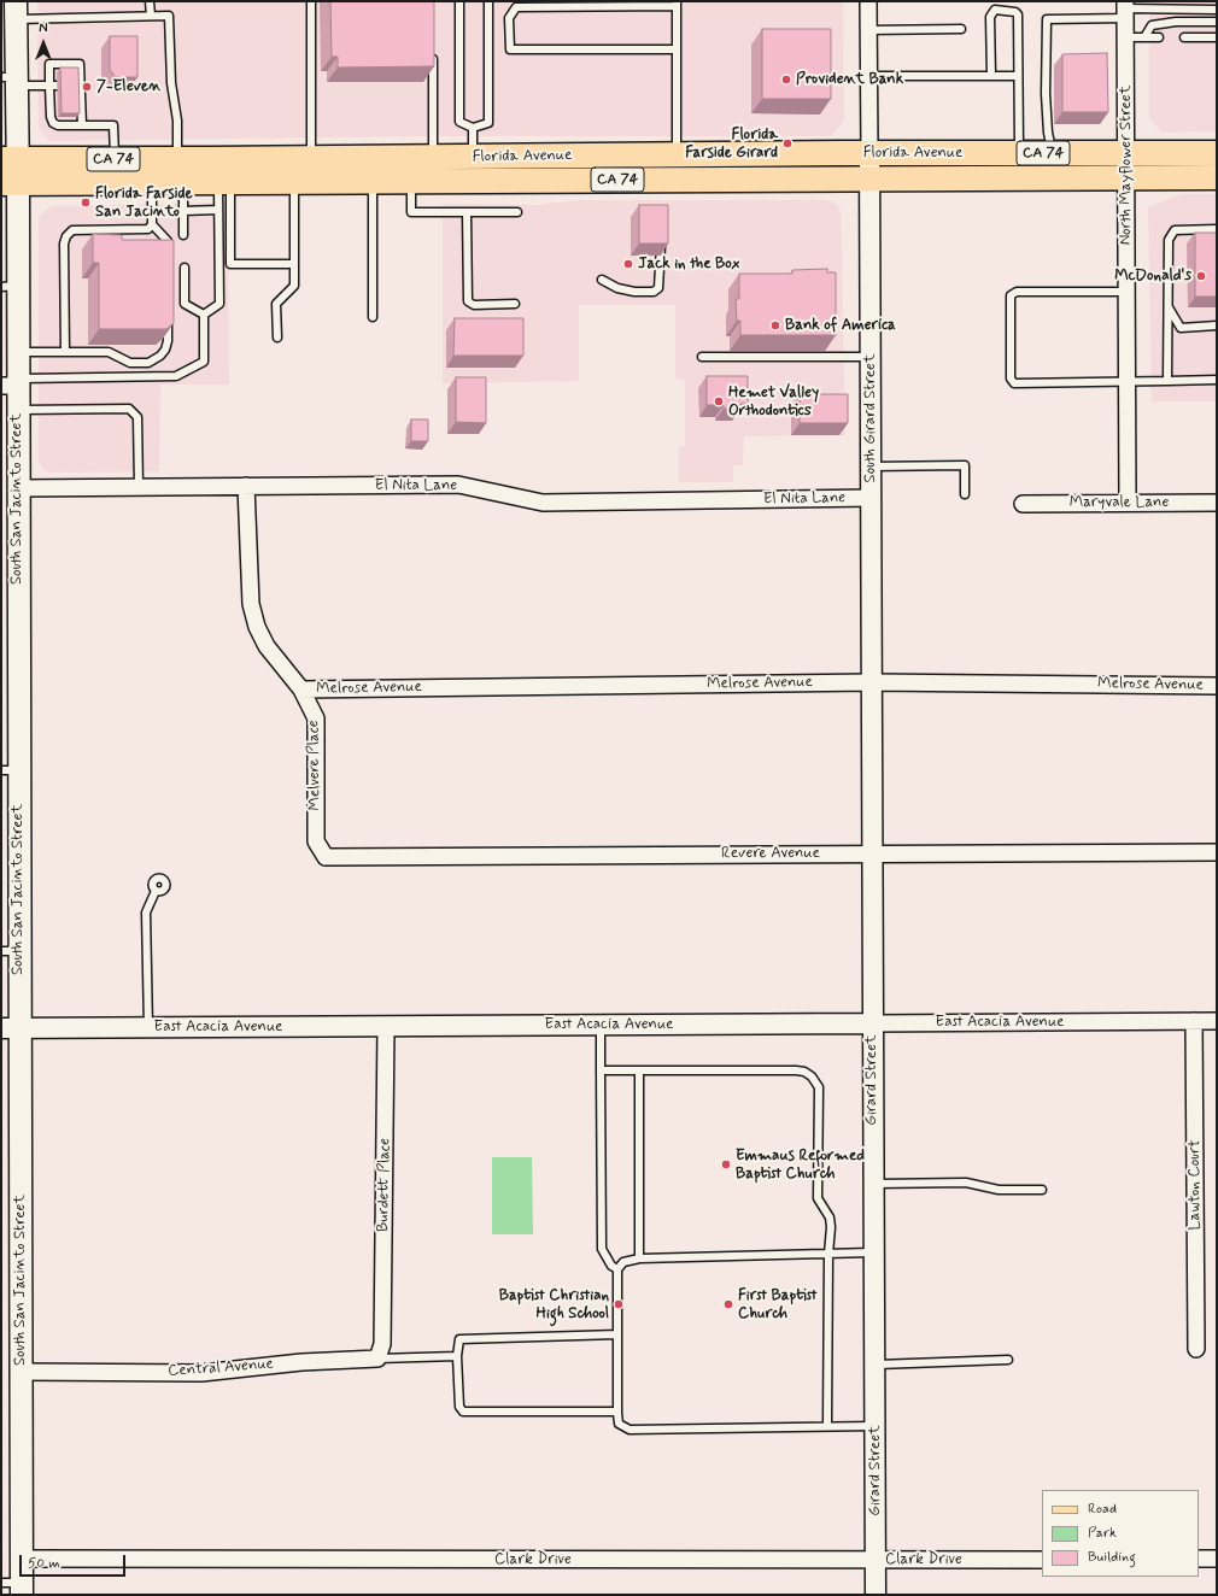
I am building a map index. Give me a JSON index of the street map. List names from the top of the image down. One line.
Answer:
{"streets":{"main road":["Florida Avenue","CA 74","South San Jacinto Street"],"street":["North Mayflower Street","South Girard Street","El Nita Lane","Maryvale Lane","Melrose Avenue","Melvere Place","Revere Avenue","East Acacia Avenue","Girard Street","Burdett Place","Lawton Court","Central Avenue","Clark Drive"]},"crossings":[["Florida Avenue","North Mayflower Street"],["Florida Avenue","South Girard Street"],["Florida Avenue","South San Jacinto Street"],["North Mayflower Street","Maryvale Lane"],["South Girard Street","El Nita Lane"],["South Girard Street","Melrose Avenue"],["South Girard Street","Girard Street"],["El Nita Lane","South San Jacinto Street"],["El Nita Lane","Melvere Place"],["South San Jacinto Street","East Acacia Avenue"],["South San Jacinto Street","Central Avenue"],["South San Jacinto Street","Clark Drive"],["Melrose Avenue","Melvere Place"],["Melrose Avenue","Girard Street"],["Melvere Place","Revere Avenue"],["Revere Avenue","Girard Street"],["East Acacia Avenue","Girard Street"],["East Acacia Avenue","Burdett Place"],["East Acacia Avenue","Lawton Court"],["Girard Street","Clark Drive"],["Burdett Place","Central Avenue"]],"places":["Provident Bank","7-Eleven","Florida Farside Girard","Florida Farside San Jacinto","Jack in the Box","McDonald's","Bank of America","Hemet Valley Orthodontics","Emmaus Reformed Baptist Church","Baptist Christian High School","First Baptist Church"],"legend":["Road","Park","Building"],"scale_bar":"50 m","north":"top"}
